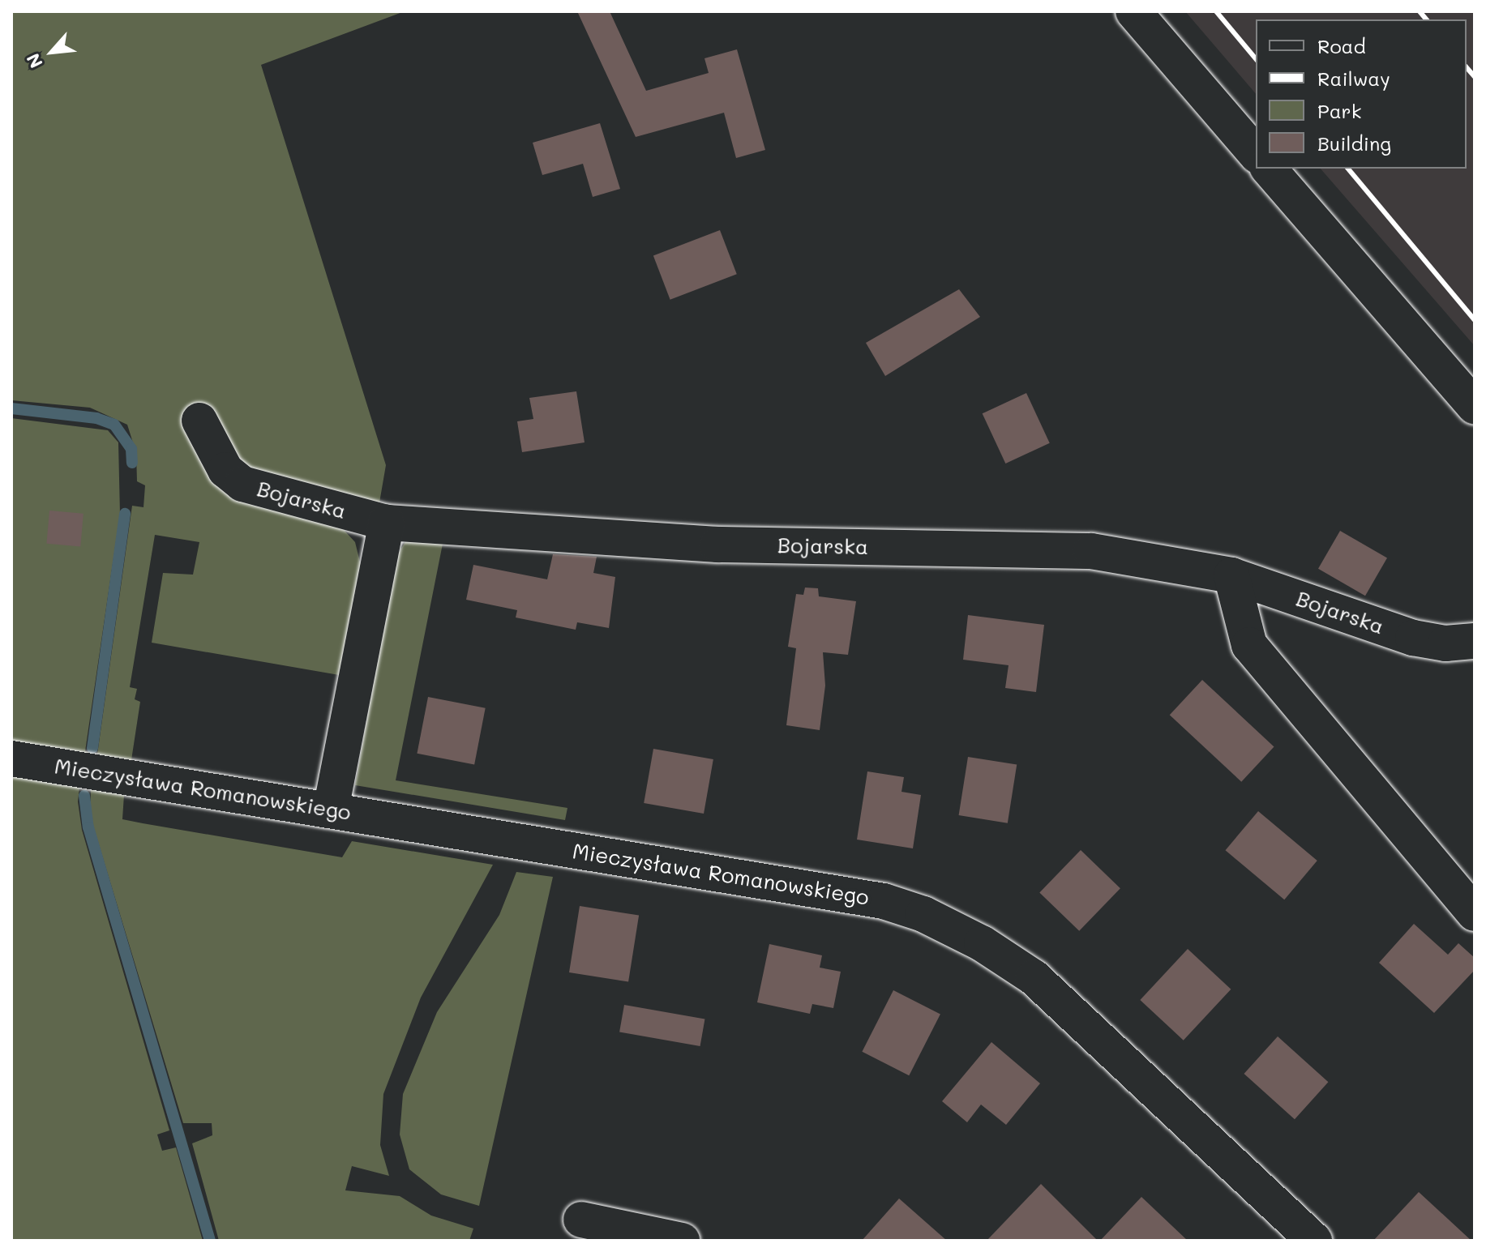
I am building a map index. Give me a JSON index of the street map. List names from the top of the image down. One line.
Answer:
{"streets":{"street":["Bojarska","Mieczysława Romanowskiego"]},"legend":["Road","Railway","Park","Building"],"north":"bottom left"}
